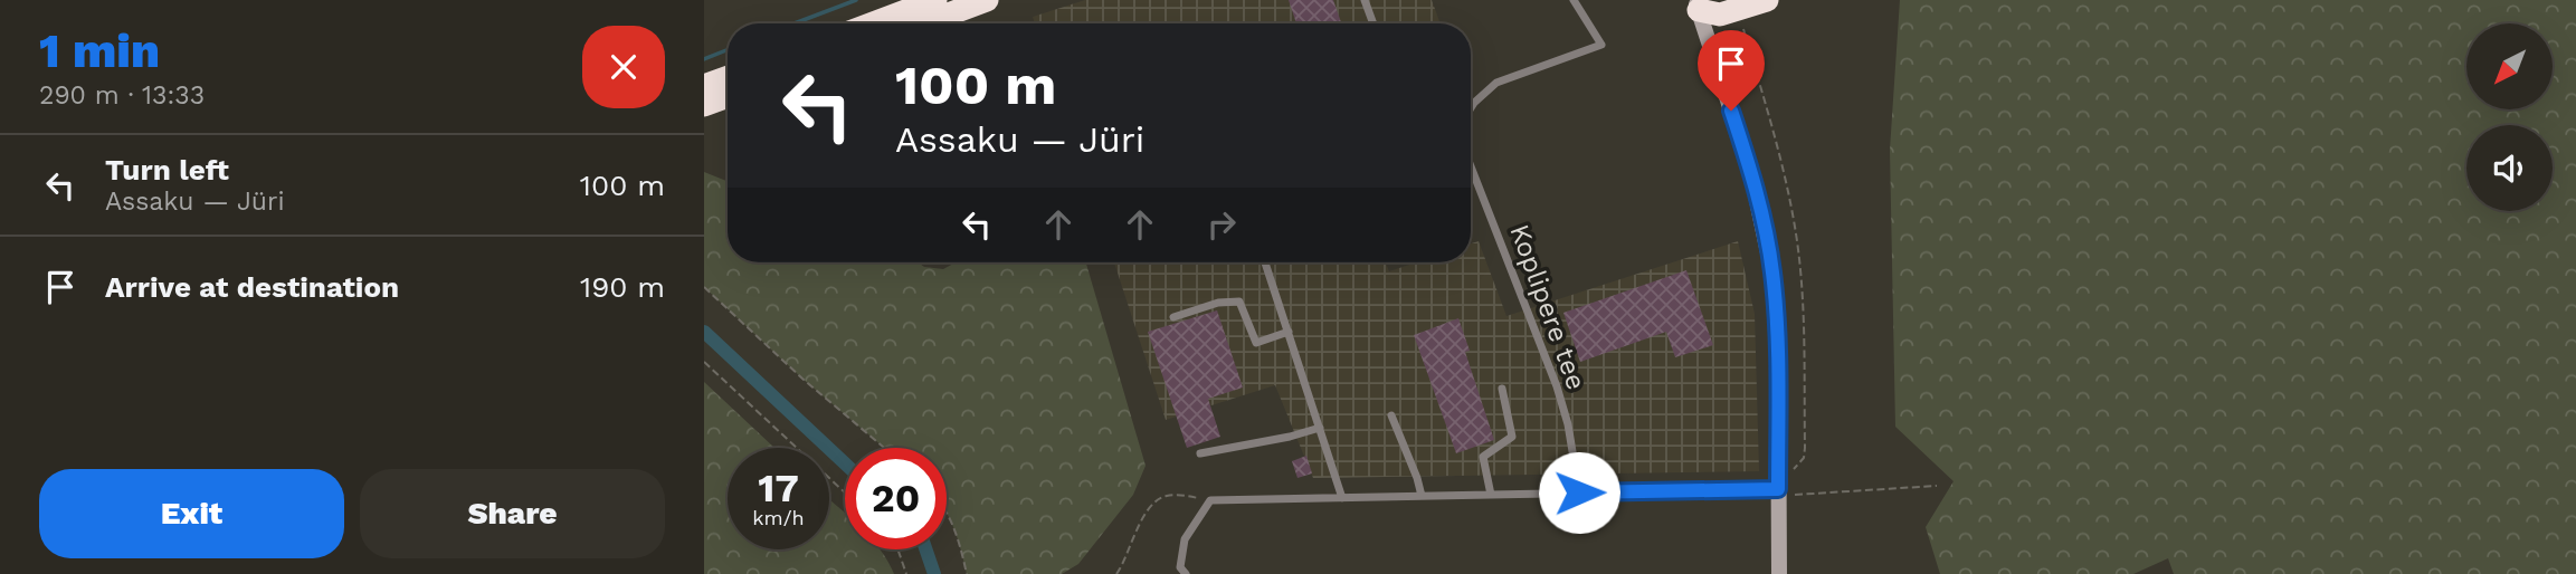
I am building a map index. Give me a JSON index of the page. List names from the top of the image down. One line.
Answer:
{"streets":{"lane":["Koplipere tee"]},"north":"bottom left","page":{"heading":["1 min","290 m · 13:33"],"turn":["100 m","Assaku — Jüri"],"list":[{"name":"Turn left","note":"Assaku — Jüri","value":"100 m"},{"name":"Arrive at destination","value":"190 m"}],"speed":"17 km/h","limit":"20","buttons":["Exit","Share"]}}
